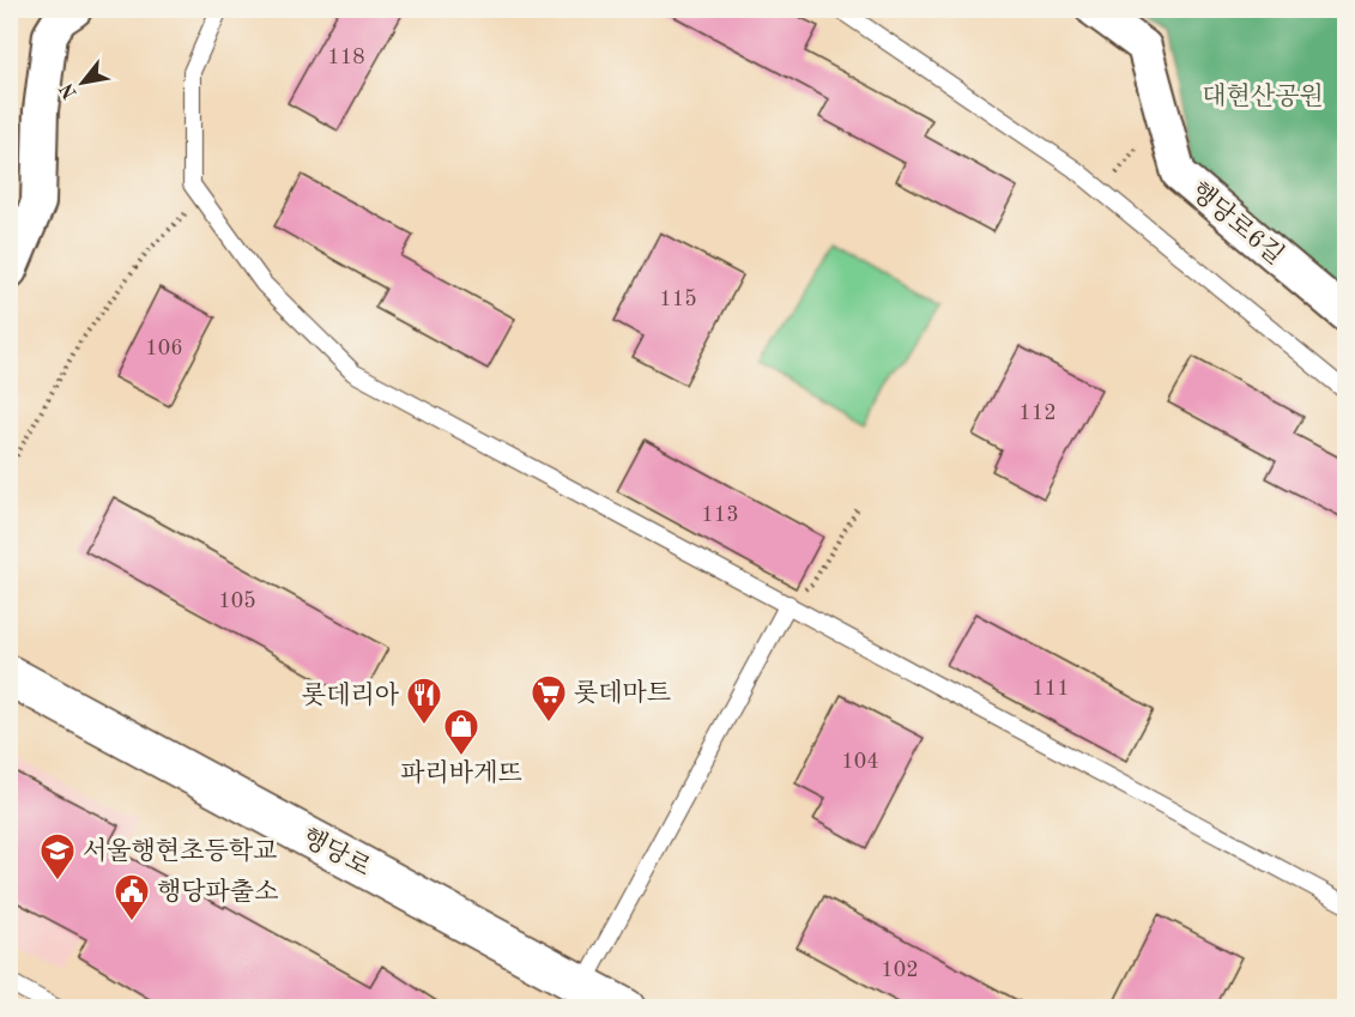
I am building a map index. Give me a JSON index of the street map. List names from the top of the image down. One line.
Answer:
{"streets":{"main road":["행당로"],"street":["행당로6길"]},"parks":["대현산공원"],"places":{"supermarket":["롯데마트"],"restaurant":["롯데리아"],"shop":["파리바게뜨"],"school or university":["서울행현초등학교"],"public building":["행당파출소"]},"house_numbers":["118","115","106","112","113","105","111","104","102"],"north":"bottom left"}
